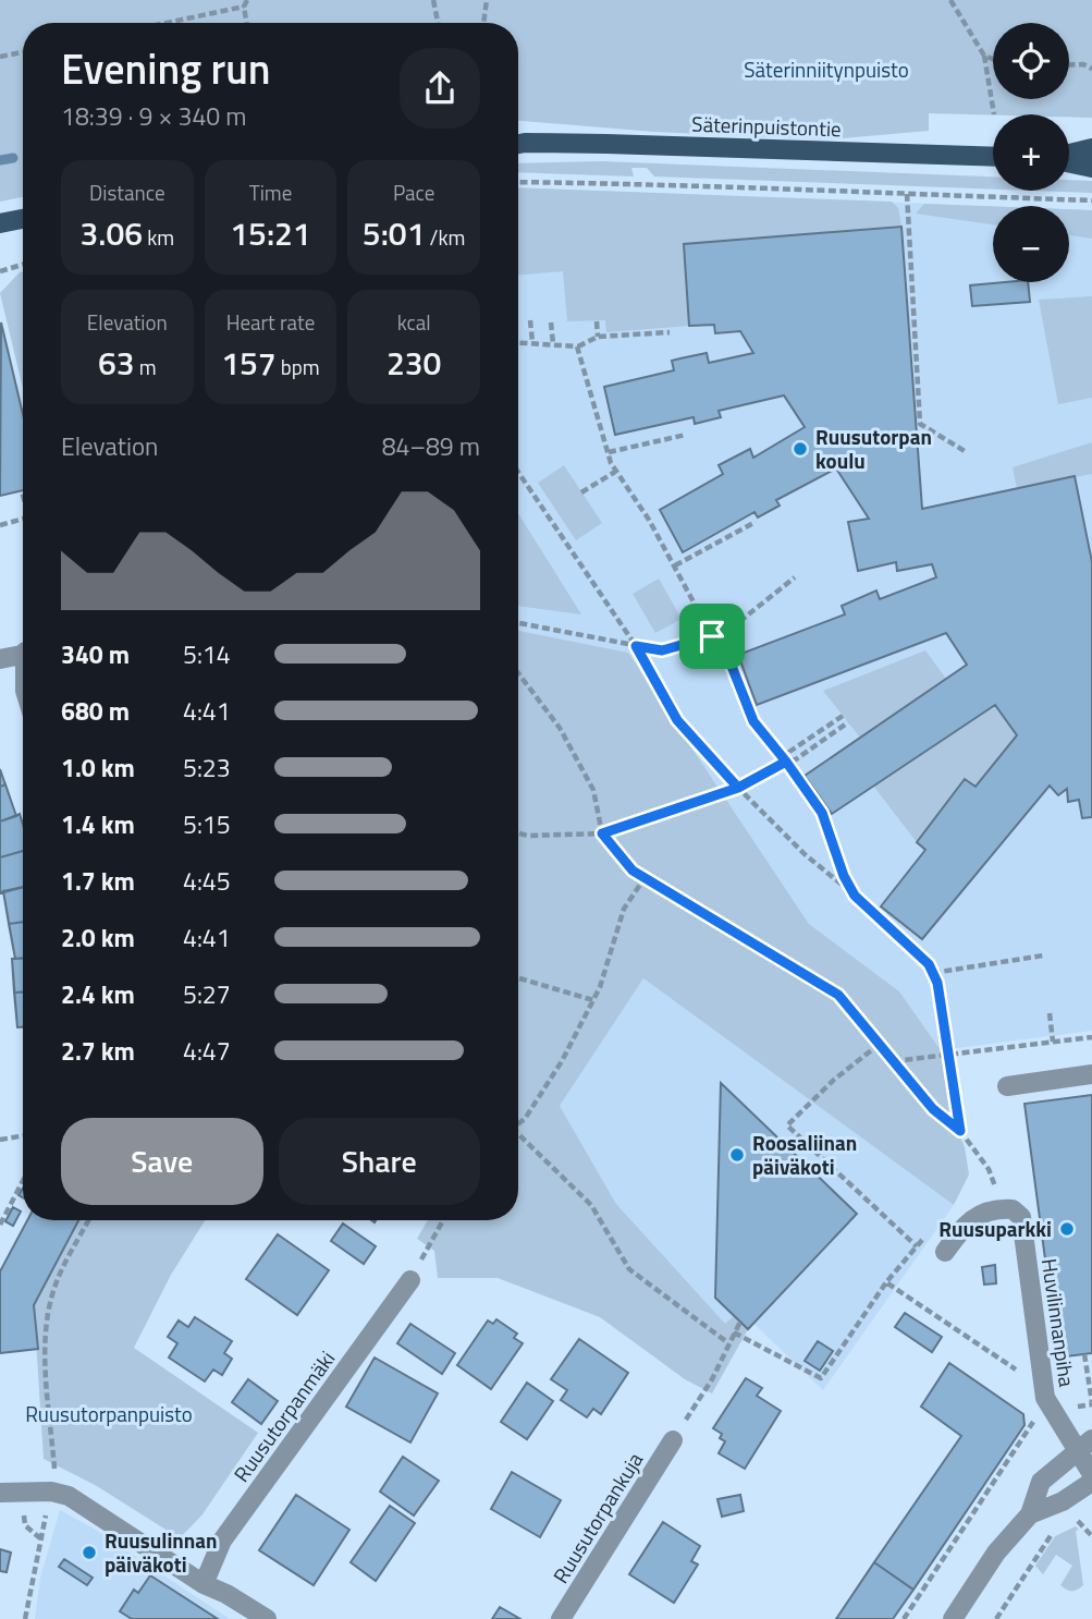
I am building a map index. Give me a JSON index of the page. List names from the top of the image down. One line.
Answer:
{"streets":{"main road":["Säterinpuistontie"],"street":["Huvilinnanpiha","Ruusutorpanmäki","Ruusutorpankuja"]},"parks":["Säterinniitynpuisto","Ruusutorpanpuisto"],"places":["Ruusutorpan koulu","Roosaliinan päiväkoti","Ruusuparkki","Ruusulinnan päiväkoti"],"page":{"map_buttons":["+","−"],"heading":["Evening run","18:39 · 9 × 340 m"],"stats":[["Distance","3.06 km"],["Time","15:21"],["Pace","5:01 /km"],["Elevation","63 m"],["Heart rate","157 bpm"],["kcal","230"]],"chart":["Elevation","84–89 m"],"list":[{"name":"340 m","note":"5:14"},{"name":"680 m","note":"4:41"},{"name":"1.0 km","note":"5:23"},{"name":"1.4 km","note":"5:15"},{"name":"1.7 km","note":"4:45"},{"name":"2.0 km","note":"4:41"},{"name":"2.4 km","note":"5:27"},{"name":"2.7 km","note":"4:47"}],"buttons":["Save","Share"]}}
